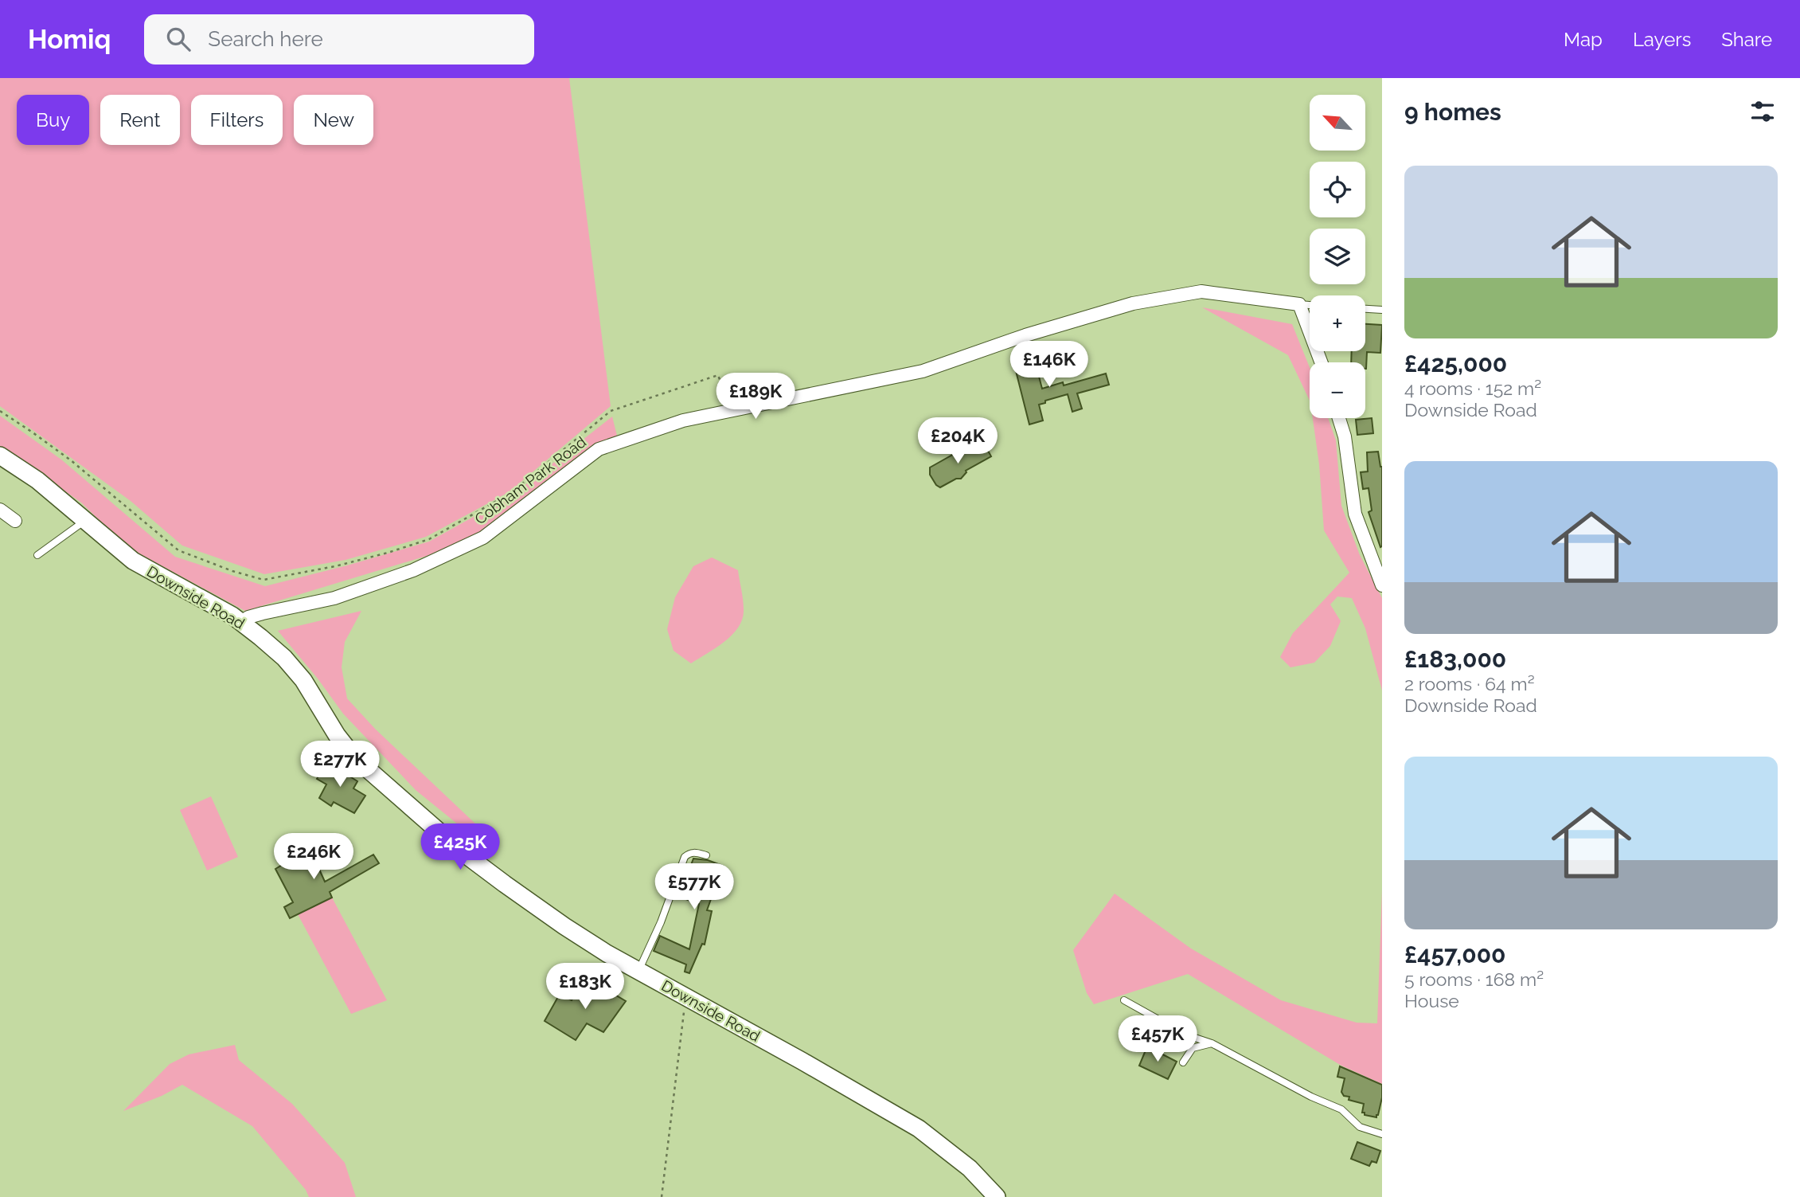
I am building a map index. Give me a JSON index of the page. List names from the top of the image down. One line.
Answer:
{"streets":{"street":["Cobham Park Road","Downside Road"]},"crossings":[["Cobham Park Road","Downside Road"]],"north":"top left","page":{"header":"Homiq","search":"Search here","nav":["Map","Layers","Share"],"heading":"9 homes","map_buttons":["+","−"],"chip":["Buy","Rent","Filters","New"],"list":[{"name":"£425,000","note":"4 rooms · 152 m² · Downside Road"},{"name":"£183,000","note":"2 rooms · 64 m² · Downside Road"},{"name":"£457,000","note":"5 rooms · 168 m² · House"}],"price":["£146K","£189K","£204K","£277K","£425K","£246K","£577K","£183K","£457K"]}}
